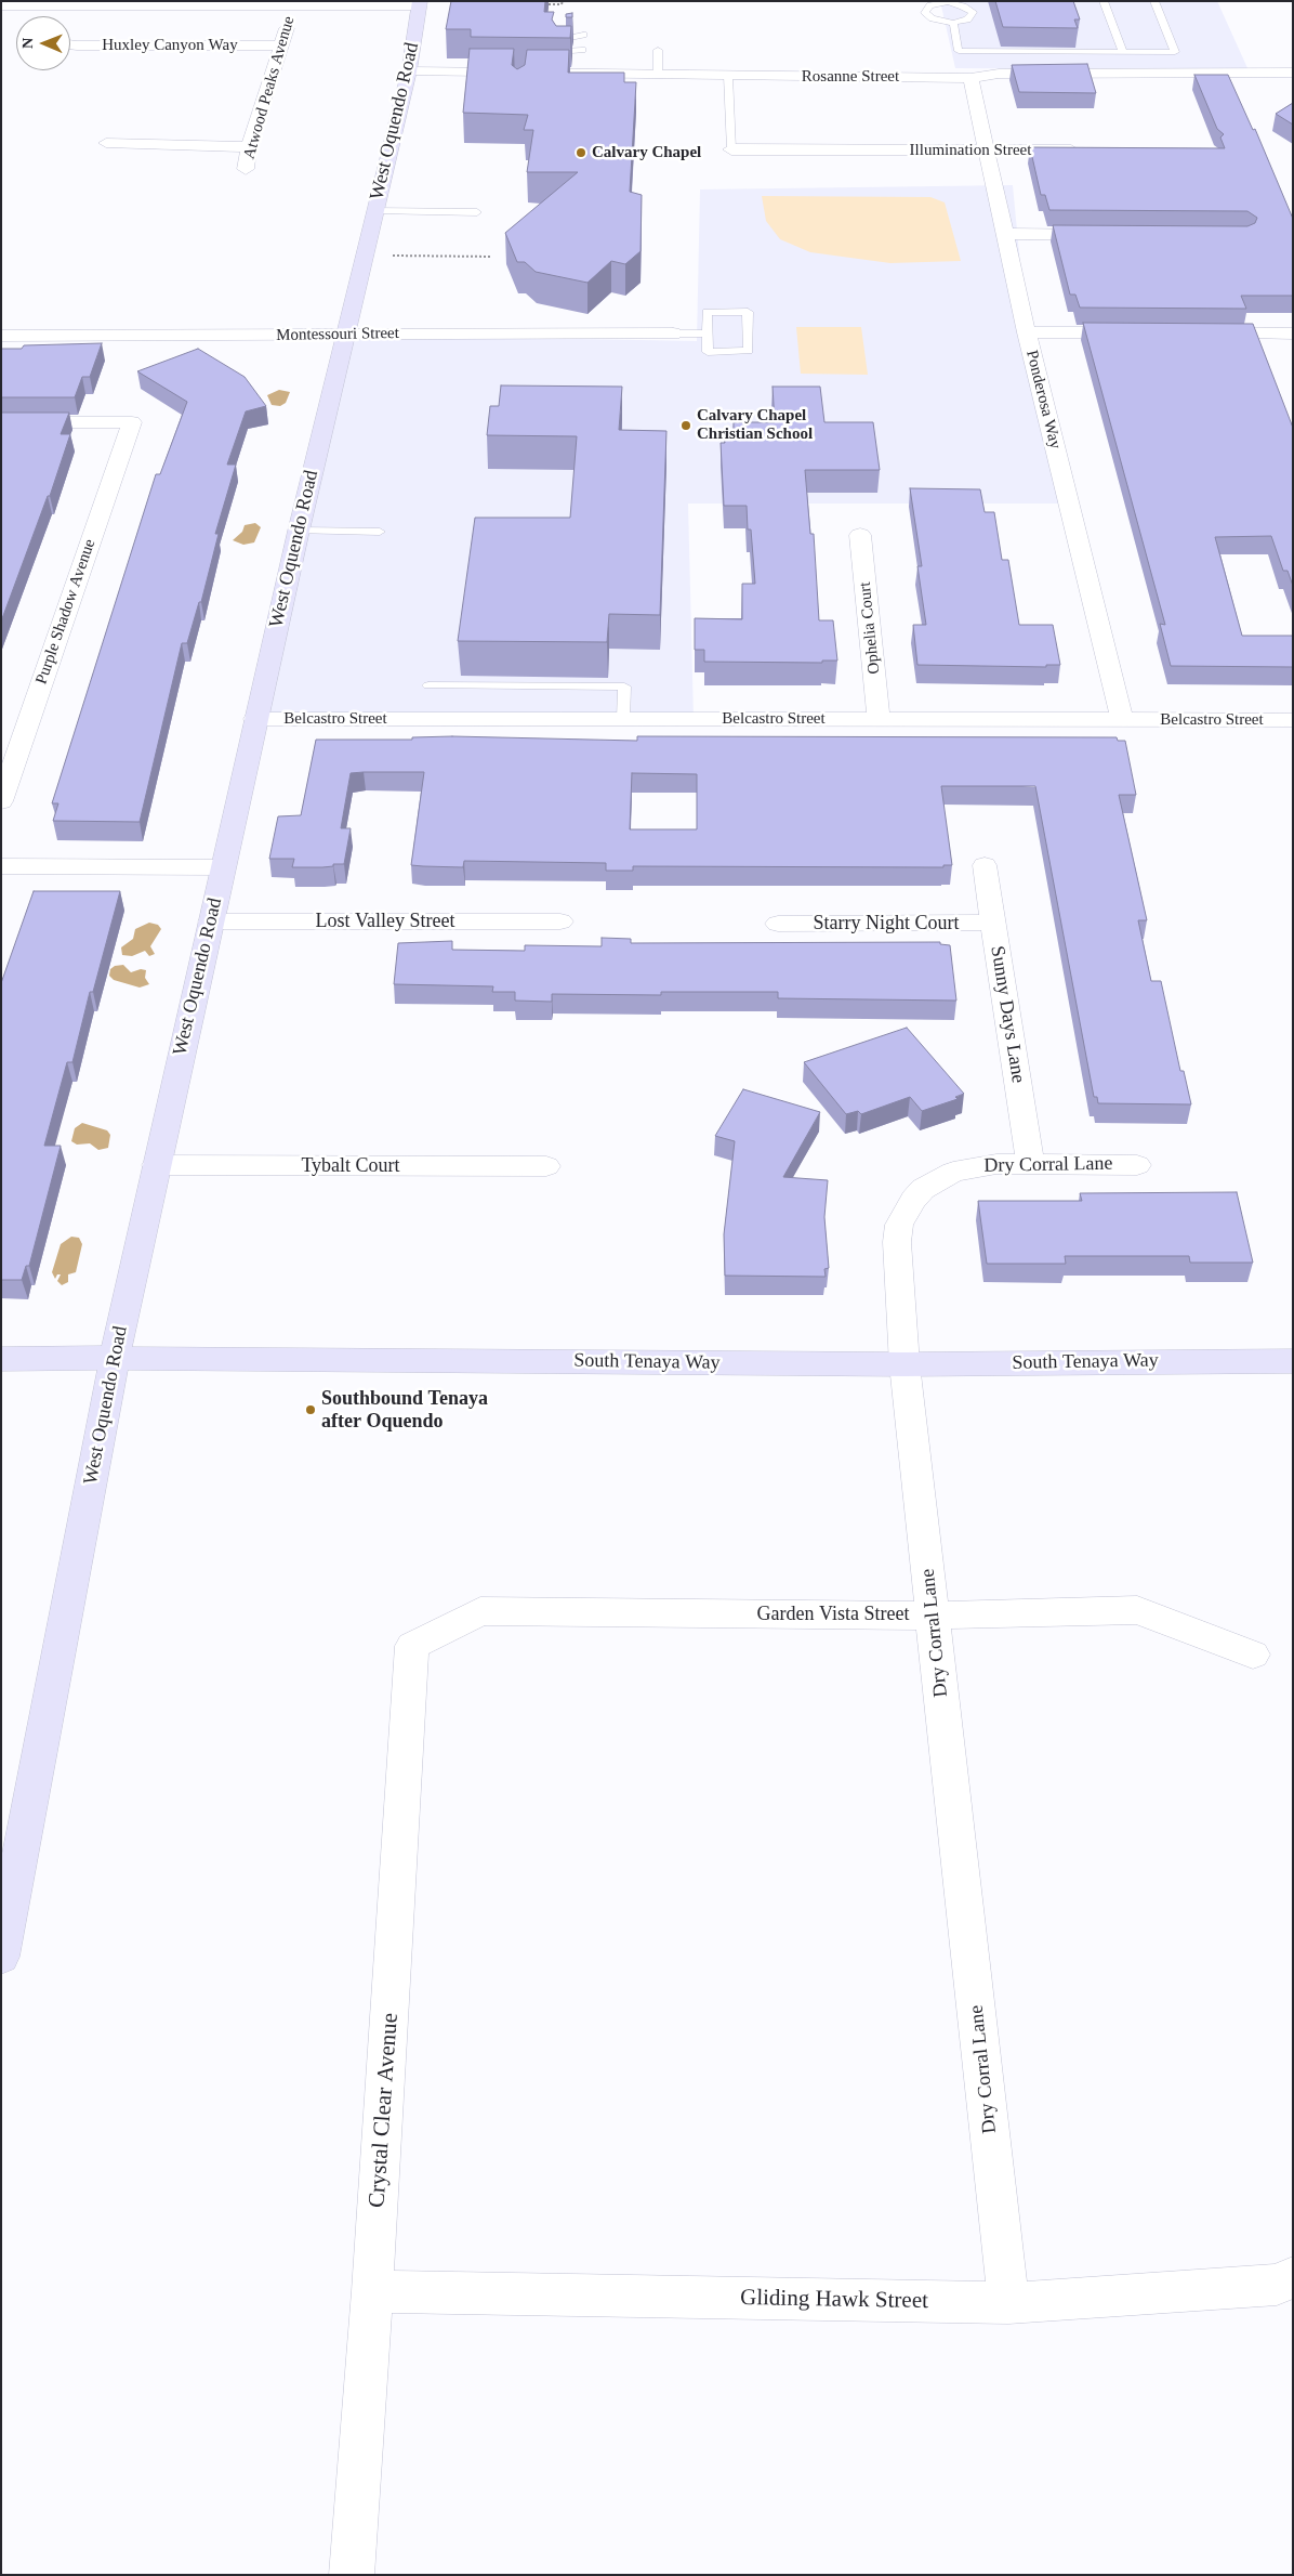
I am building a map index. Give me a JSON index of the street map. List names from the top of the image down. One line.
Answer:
{"streets":{"street":["Huxley Canyon Way","Rosanne Street","Atwood Peaks Avenue","West Oquendo Road","Illumination Street","Montessouri Street","Ponderosa Way","Purple Shadow Avenue","Ophelia Court","Belcastro Street","Lost Valley Street","Starry Night Court","Sunny Days Lane","Dry Corral Lane","Tybalt Court","South Tenaya Way","Garden Vista Street","Crystal Clear Avenue","Gliding Hawk Street"]},"crossings":[["Huxley Canyon Way","Atwood Peaks Avenue"],["Rosanne Street","West Oquendo Road"],["Rosanne Street","Ponderosa Way"],["West Oquendo Road","Montessouri Street"],["West Oquendo Road","Belcastro Street"],["West Oquendo Road","Lost Valley Street"],["West Oquendo Road","Tybalt Court"],["West Oquendo Road","South Tenaya Way"],["Illumination Street","Ponderosa Way"],["Ponderosa Way","Belcastro Street"],["Ophelia Court","Belcastro Street"],["Starry Night Court","Sunny Days Lane"],["Sunny Days Lane","Dry Corral Lane"],["Dry Corral Lane","South Tenaya Way"],["Dry Corral Lane","Garden Vista Street"],["Dry Corral Lane","Gliding Hawk Street"],["Garden Vista Street","Crystal Clear Avenue"],["Crystal Clear Avenue","Gliding Hawk Street"]],"places":["Calvary Chapel","Calvary Chapel Christian School","Southbound Tenaya after Oquendo"],"north":"left"}
